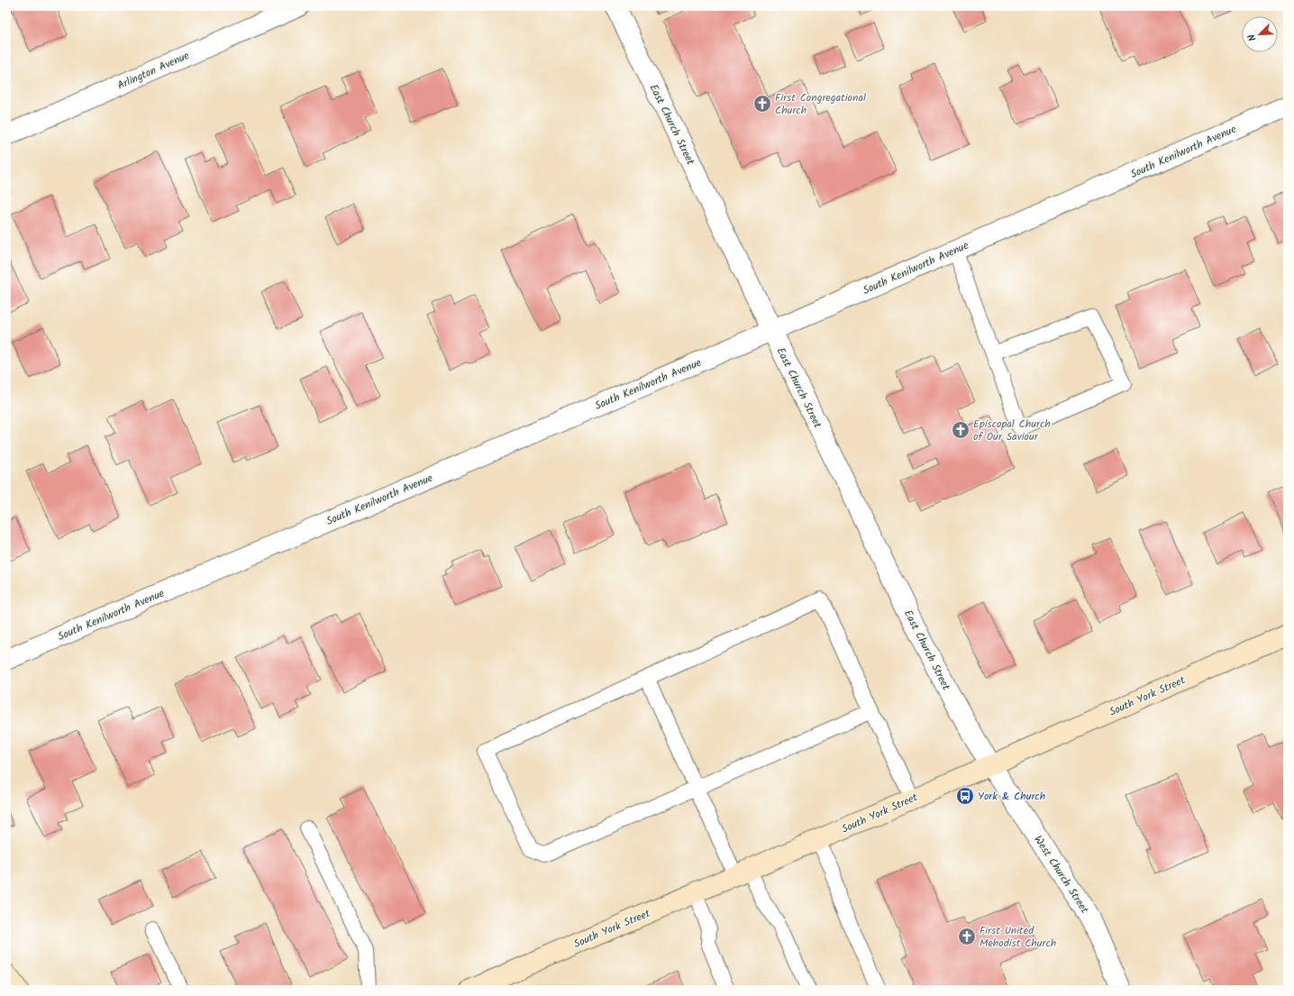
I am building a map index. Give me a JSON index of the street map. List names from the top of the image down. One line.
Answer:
{"streets":{"main road":["South York Street"],"street":["Arlington Avenue","East Church Street","South Kenilworth Avenue","West Church Street"]},"crossings":[["East Church Street","South Kenilworth Avenue"],["East Church Street","South York Street"],["East Church Street","West Church Street"],["South York Street","West Church Street"]],"places":{"church":["First Congregational Church","Episcopal Church of Our Saviour","First United Mehodist Church"],"bus stop":["York & Church"]},"north":"bottom left"}
